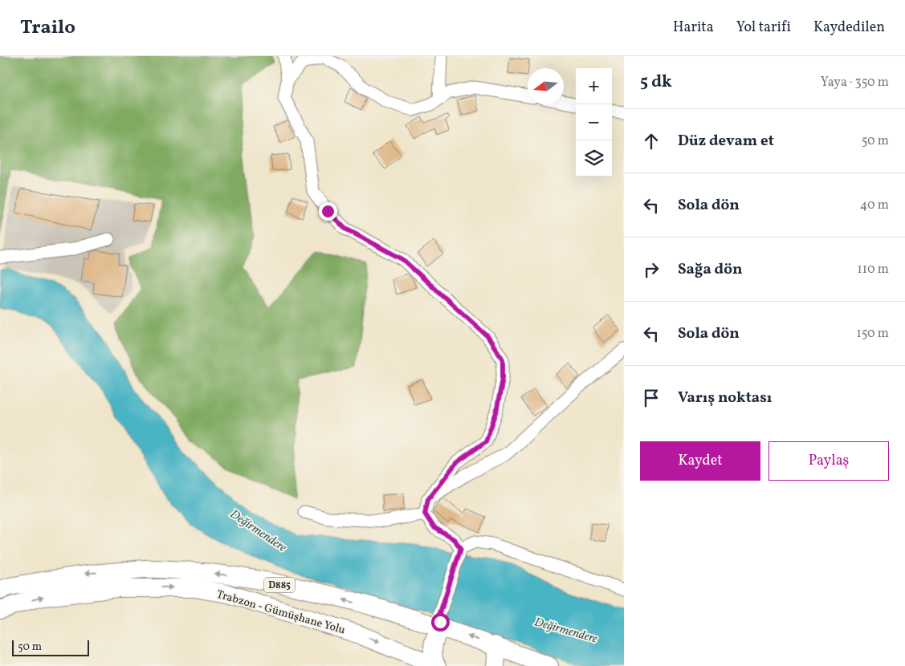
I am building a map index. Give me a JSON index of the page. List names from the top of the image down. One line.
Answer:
{"streets":{"highway":["D885","Trabzon - Gümüşhane Yolu"]},"water":["Değirmendere"],"scale_bar":"50 m","north":"left","page":{"header":"Trailo","nav":["Harita","Yol tarifi","Kaydedilen"],"heading":["5 dk","Yaya · 350 m"],"map_buttons":["+","−"],"list":[["Düz devam et","50 m"],["Sola dön","40 m"],["Sağa dön","110 m"],["Sola dön","150 m"],"Varış noktası"],"buttons":["Kaydet","Paylaş"],"scale":"50 m"}}
